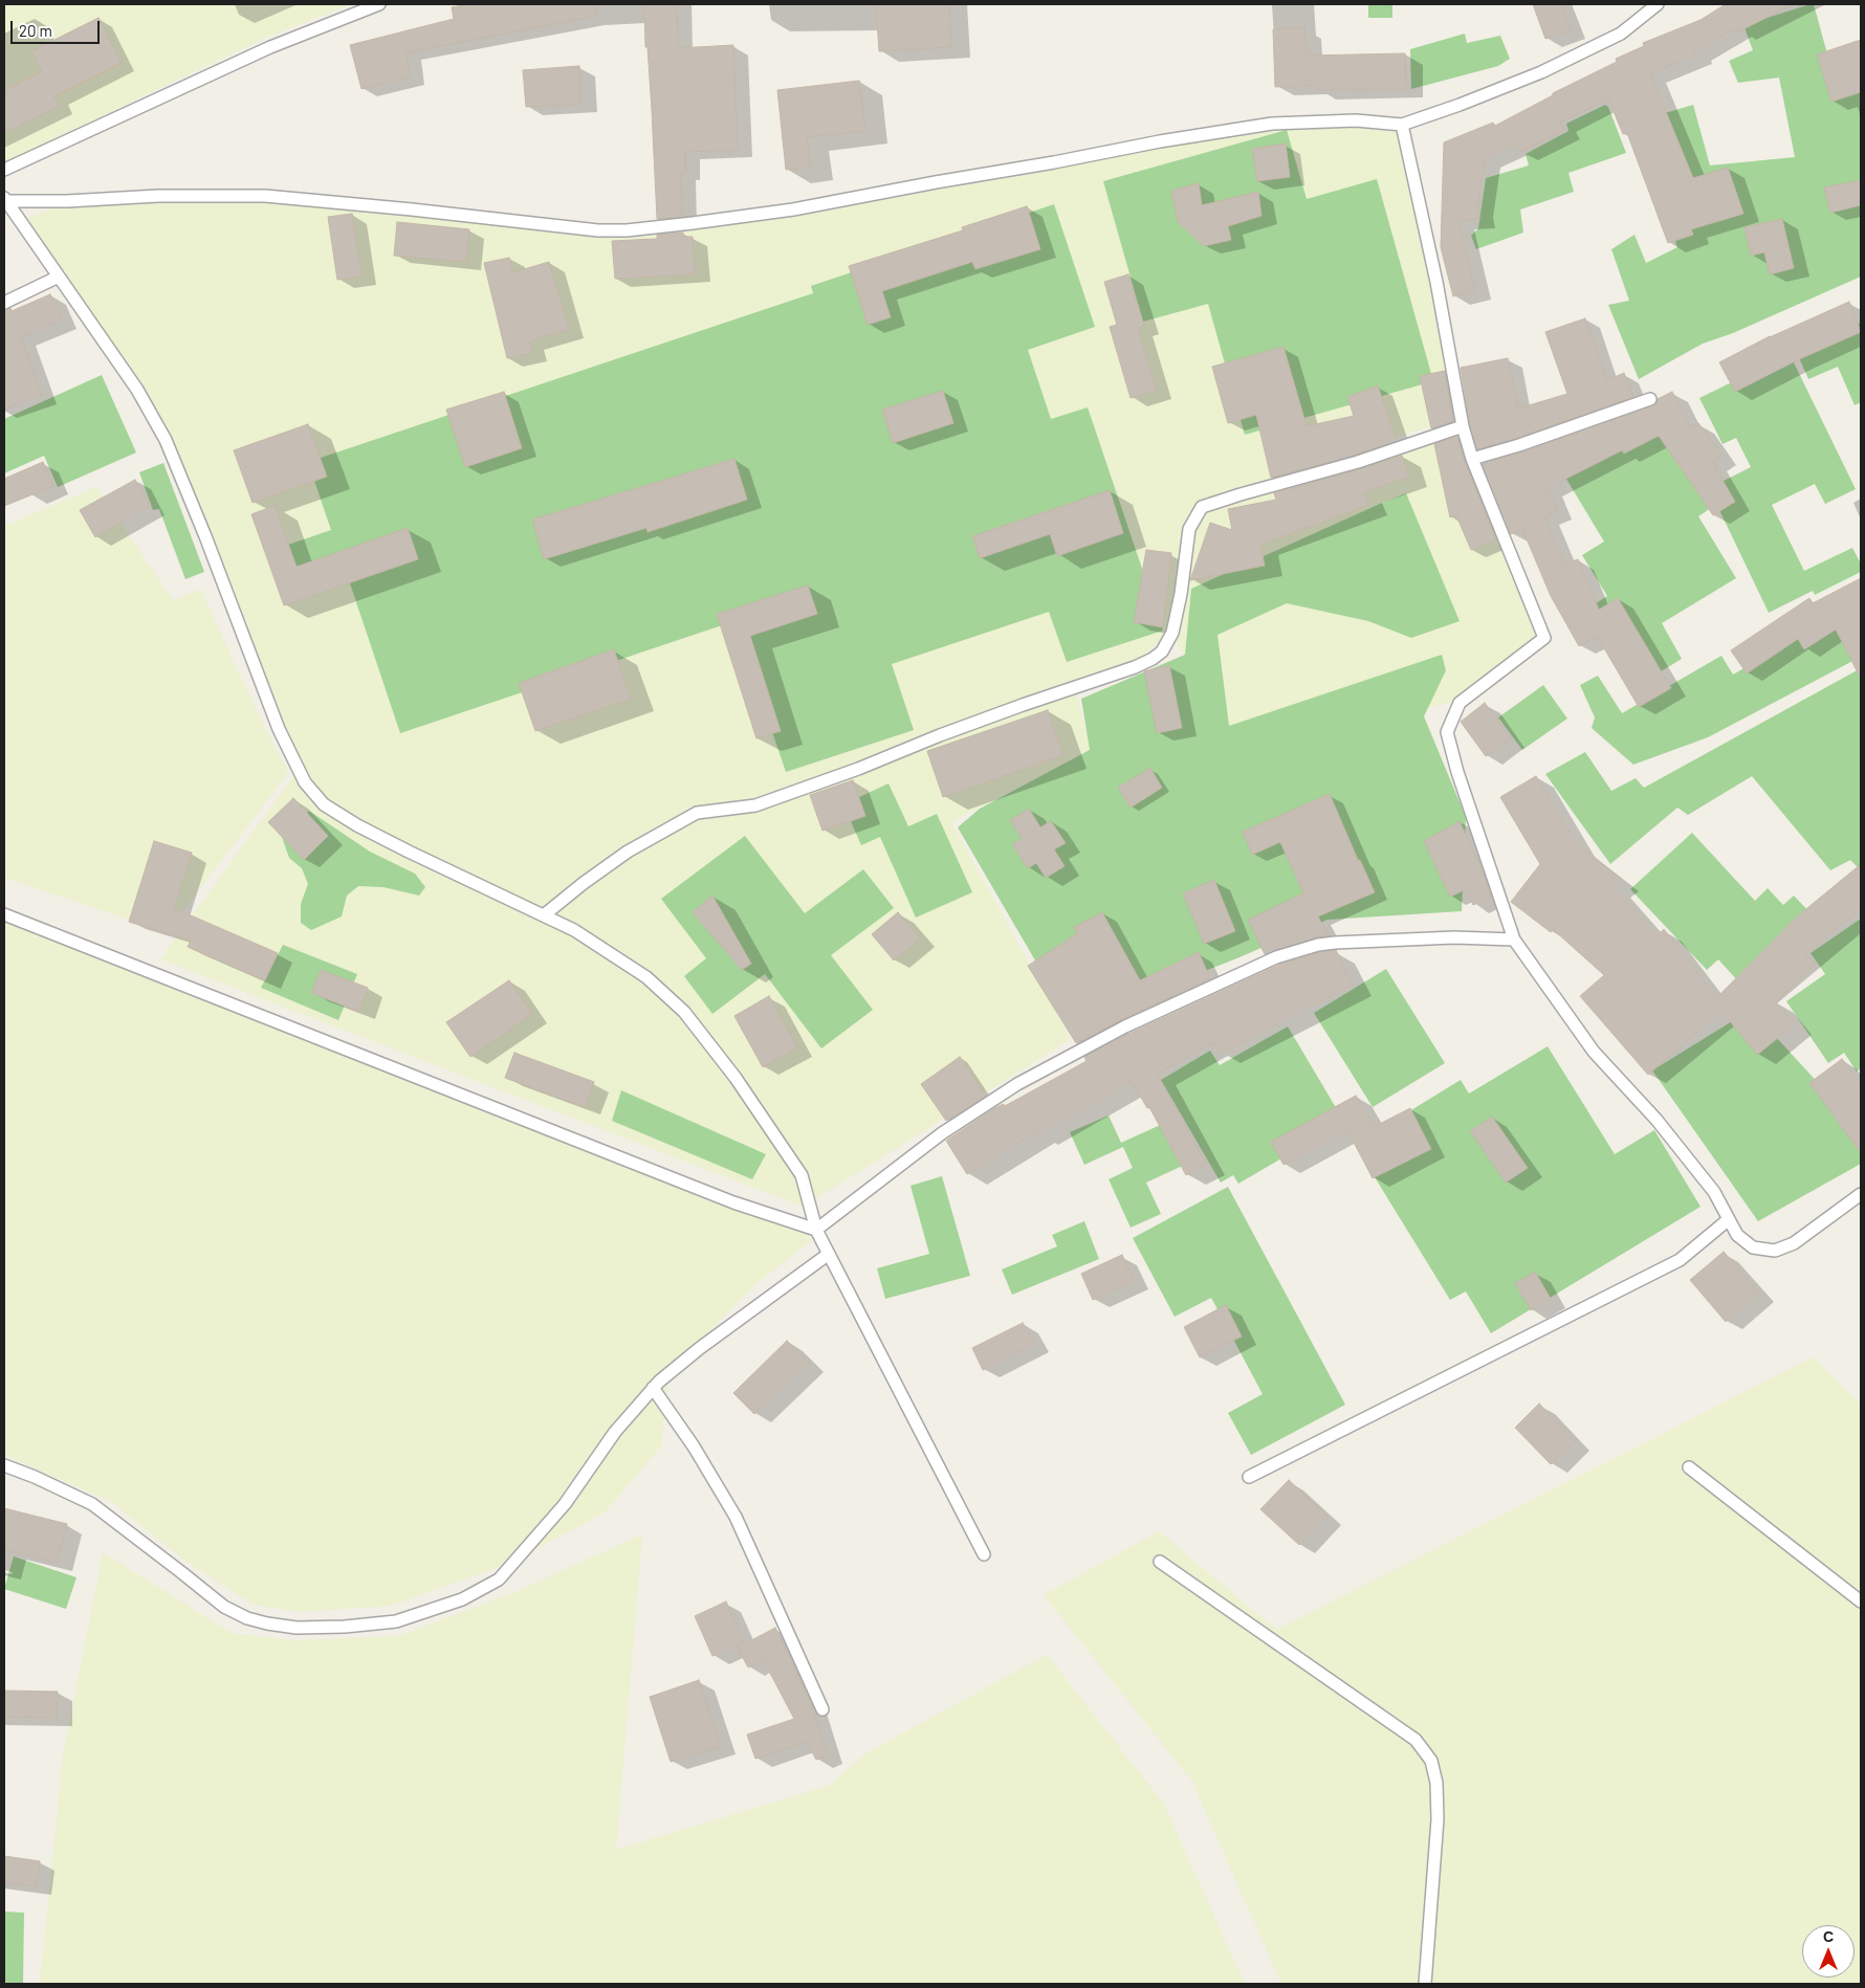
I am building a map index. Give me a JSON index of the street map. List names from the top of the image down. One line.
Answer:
{"scale_bar":"20 m","north":"top"}
